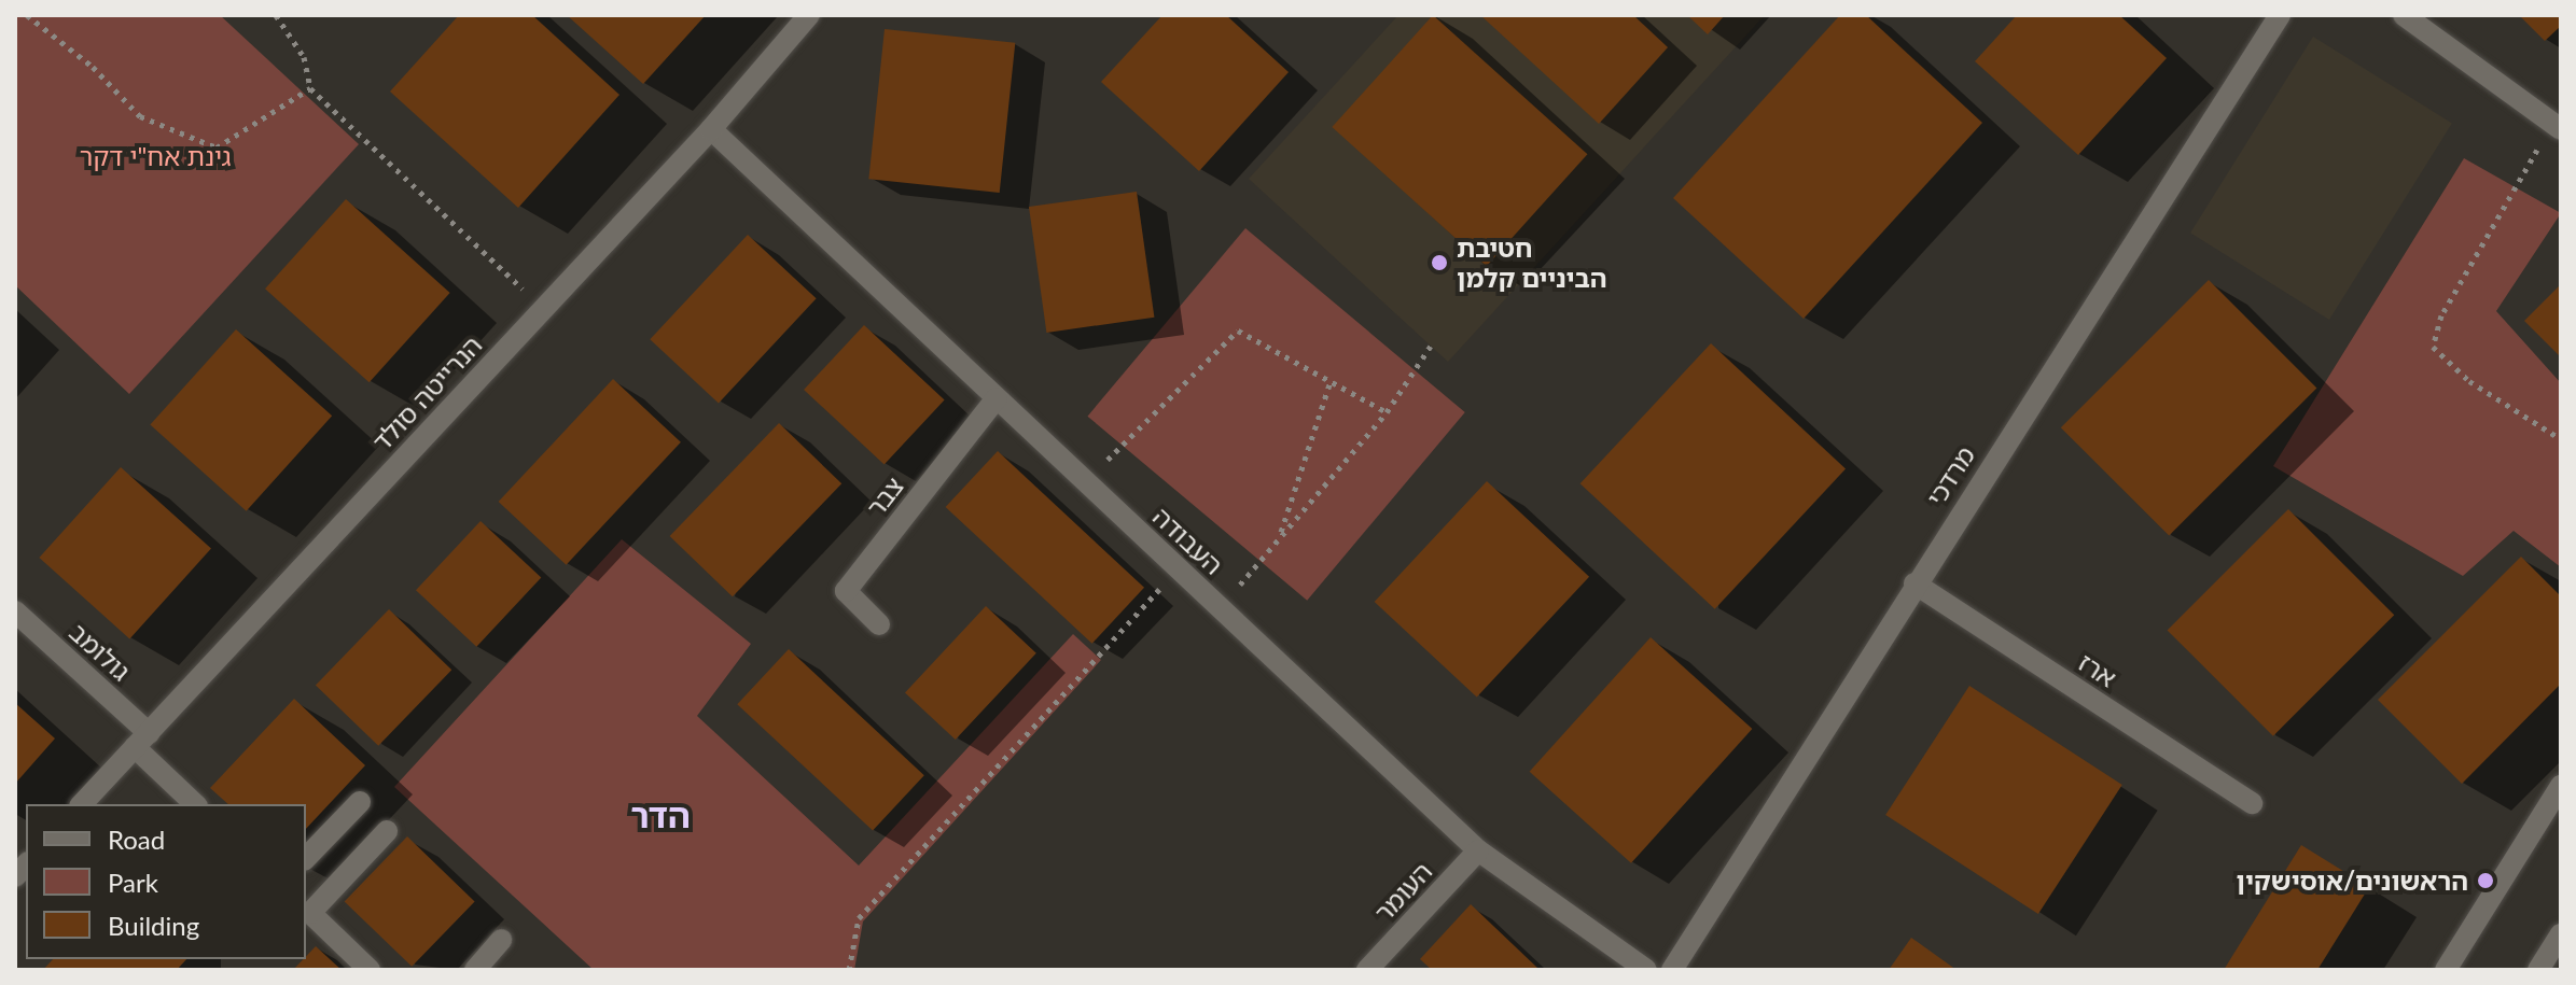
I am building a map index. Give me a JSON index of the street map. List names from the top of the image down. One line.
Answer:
{"streets":{"street":["הנרייטה סולד","מרדכי","צבר","העבודה","גולומב","ארז","העומר"]},"crossings":[["הנרייטה סולד","העבודה"],["הנרייטה סולד","גולומב"],["מרדכי","ארז"],["צבר","העבודה"],["העבודה","העומר"]],"districts":["הדר"],"parks":["גינת אח\"י דקר"],"places":["חטיבת הביניים קלמן","הראשונים/אוסישקין"],"legend":["Road","Park","Building"]}
